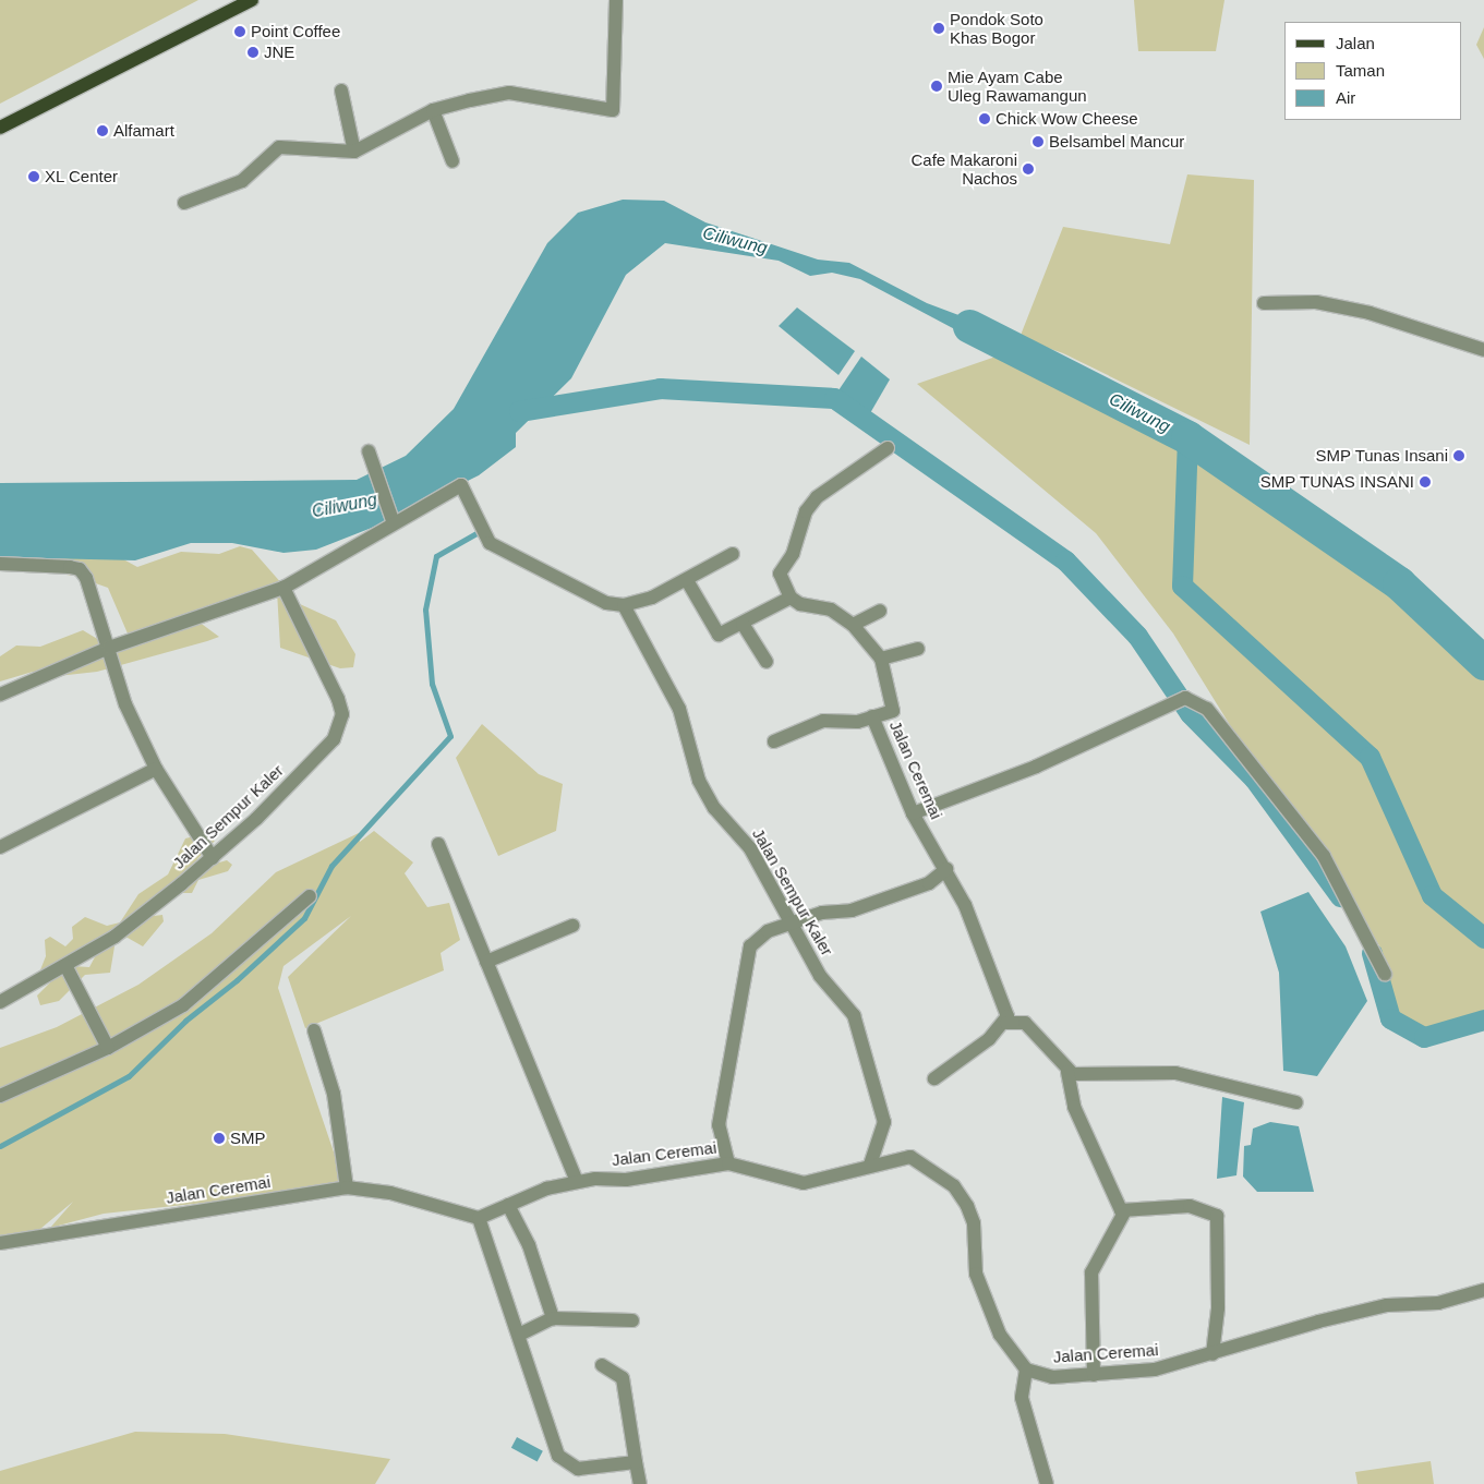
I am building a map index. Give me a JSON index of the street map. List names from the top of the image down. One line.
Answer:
{"streets":{"street":["Jalan Ceremai","Jalan Sempur Kaler"]},"crossings":[["Jalan Ceremai","Jalan Sempur Kaler"]],"water":["Ciliwung"],"places":["Pondok Soto Khas Bogor","Point Coffee","JNE","Mie Ayam Cabe Uleg Rawamangun","Chick Wow Cheese","Alfamart","Belsambel Mancur","Cafe Makaroni Nachos","XL Center","SMP Tunas Insani","SMP TUNAS INSANI","SMP"],"legend":["Jalan","Taman","Air"]}
